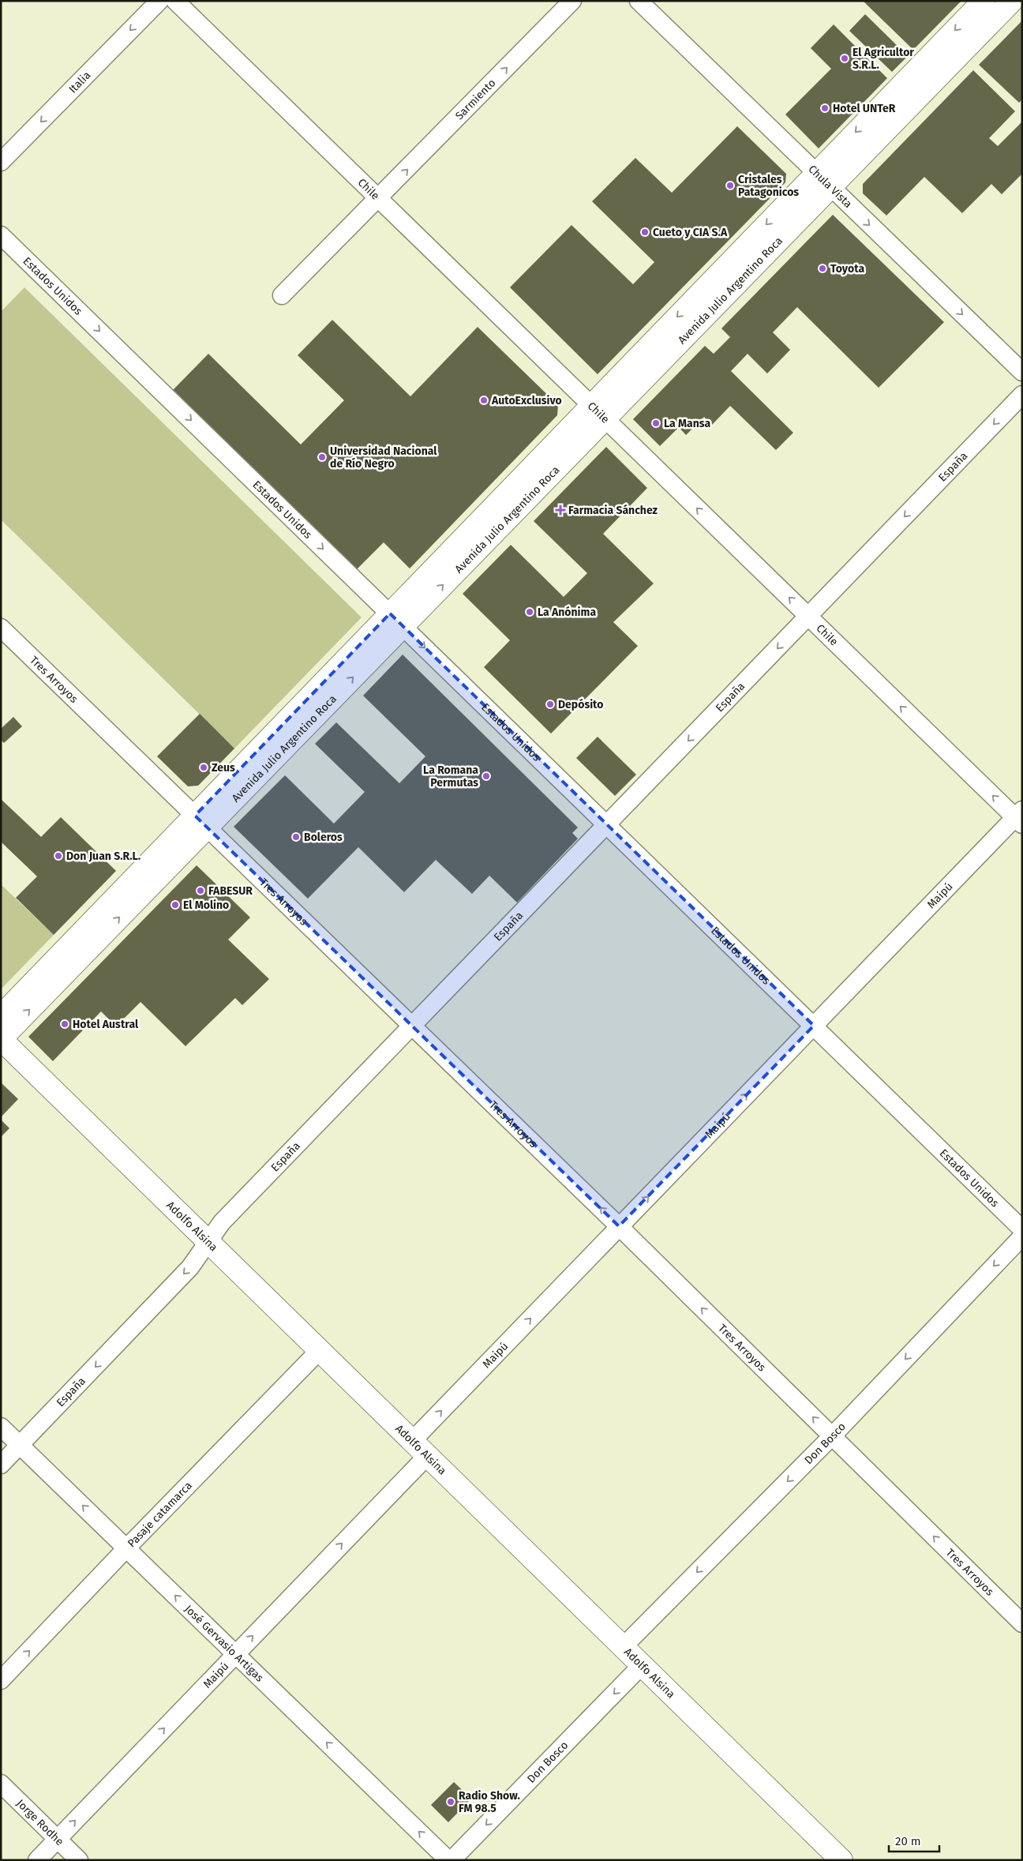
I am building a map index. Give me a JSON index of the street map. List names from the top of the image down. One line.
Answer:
{"streets":{"main road":["Avenida Julio Argentino Roca","Adolfo Alsina"],"street":["Italia","Sarmiento","Chula Vista","Chile","Estados Unidos","España","Tres Arroyos","Maipú","Don Bosco","Pasaje catamarca","José Gervasio Artigas","Jorge Rodhe"]},"crossings":[["Sarmiento","Chile"],["Chula Vista","Avenida Julio Argentino Roca"],["Chile","Avenida Julio Argentino Roca"],["Chile","España"],["Chile","Maipú"],["Estados Unidos","Avenida Julio Argentino Roca"],["Estados Unidos","España"],["Estados Unidos","Maipú"],["Avenida Julio Argentino Roca","Tres Arroyos"],["Avenida Julio Argentino Roca","Adolfo Alsina"],["España","Tres Arroyos"],["España","Adolfo Alsina"],["España","José Gervasio Artigas"],["Tres Arroyos","Maipú"],["Tres Arroyos","Don Bosco"],["Maipú","Adolfo Alsina"],["Maipú","José Gervasio Artigas"],["Maipú","Jorge Rodhe"],["Adolfo Alsina","Don Bosco"],["Adolfo Alsina","Pasaje catamarca"],["Pasaje catamarca","José Gervasio Artigas"]],"one_way":["Italia","Sarmiento","Chula Vista","Chile","Estados Unidos","España","Tres Arroyos","Maipú","Don Bosco","Pasaje catamarca","José Gervasio Artigas"],"places":{"other":["El Agricultor S.R.L.","Hotel UNTeR","Cristales Patagonicos","Cueto y CIA S.A","Toyota","AutoExclusivo","La Mansa","Universidad Nacional de Río Negro","La Anónima","Depósito","Zeus","La Romana Permutas","Boleros","Don Juan S.R.L.","FABESUR","El Molino","Hotel Austral","Radio Show. FM 98.5"],"health":["Farmacia Sánchez"]},"scale_bar":"20 m"}
